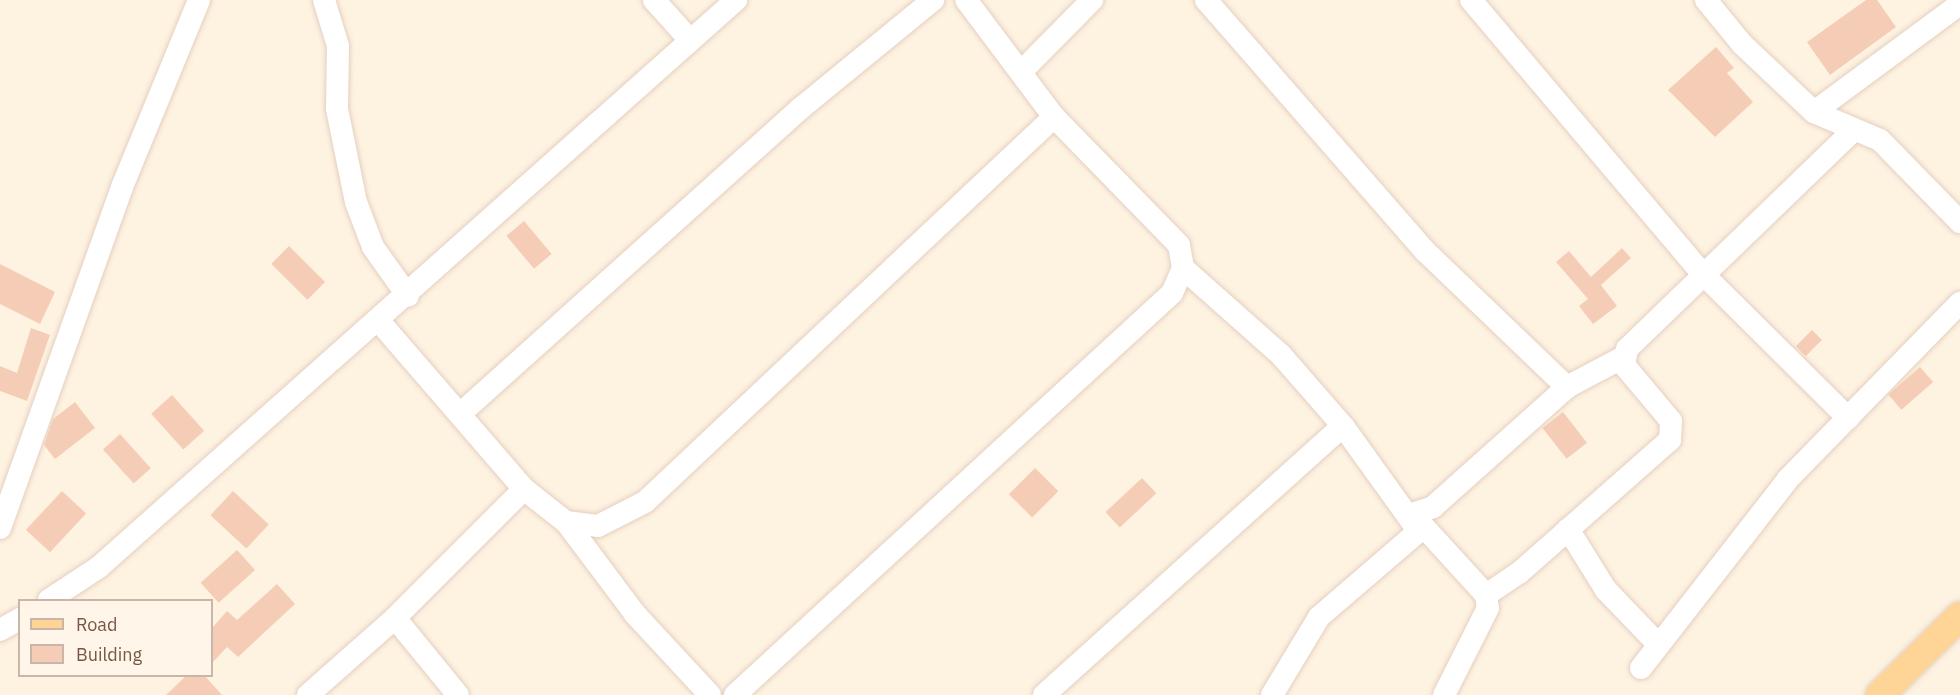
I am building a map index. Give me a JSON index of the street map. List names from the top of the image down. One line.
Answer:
{"legend":["Road","Building"]}
